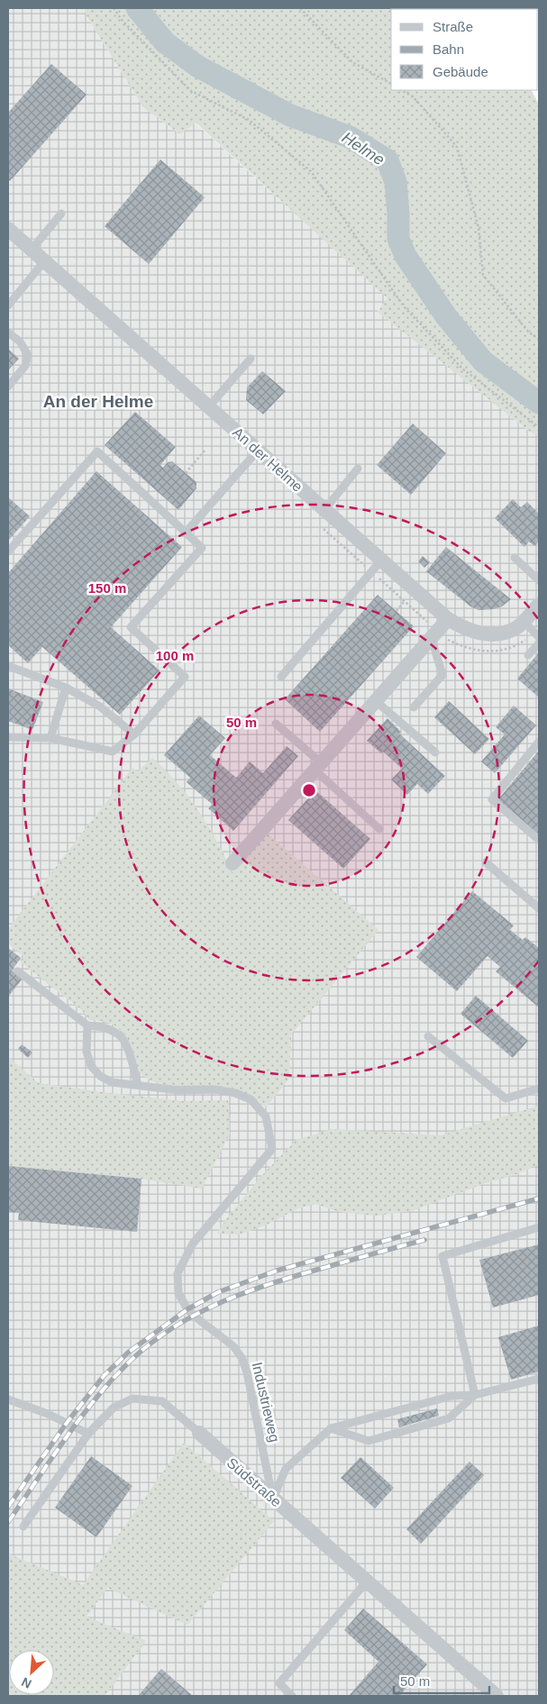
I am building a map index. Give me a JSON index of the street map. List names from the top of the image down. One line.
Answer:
{"streets":{"street":["An der Helme","Südstraße"],"lane":["Industrieweg"]},"crossings":[["Industrieweg","Südstraße"]],"districts":["An der Helme"],"water":["Helme"],"legend":["Straße","Bahn","Gebäude"],"scale_bar":"50 m","north":"bottom left","rings":["150 m","100 m","50 m"]}
